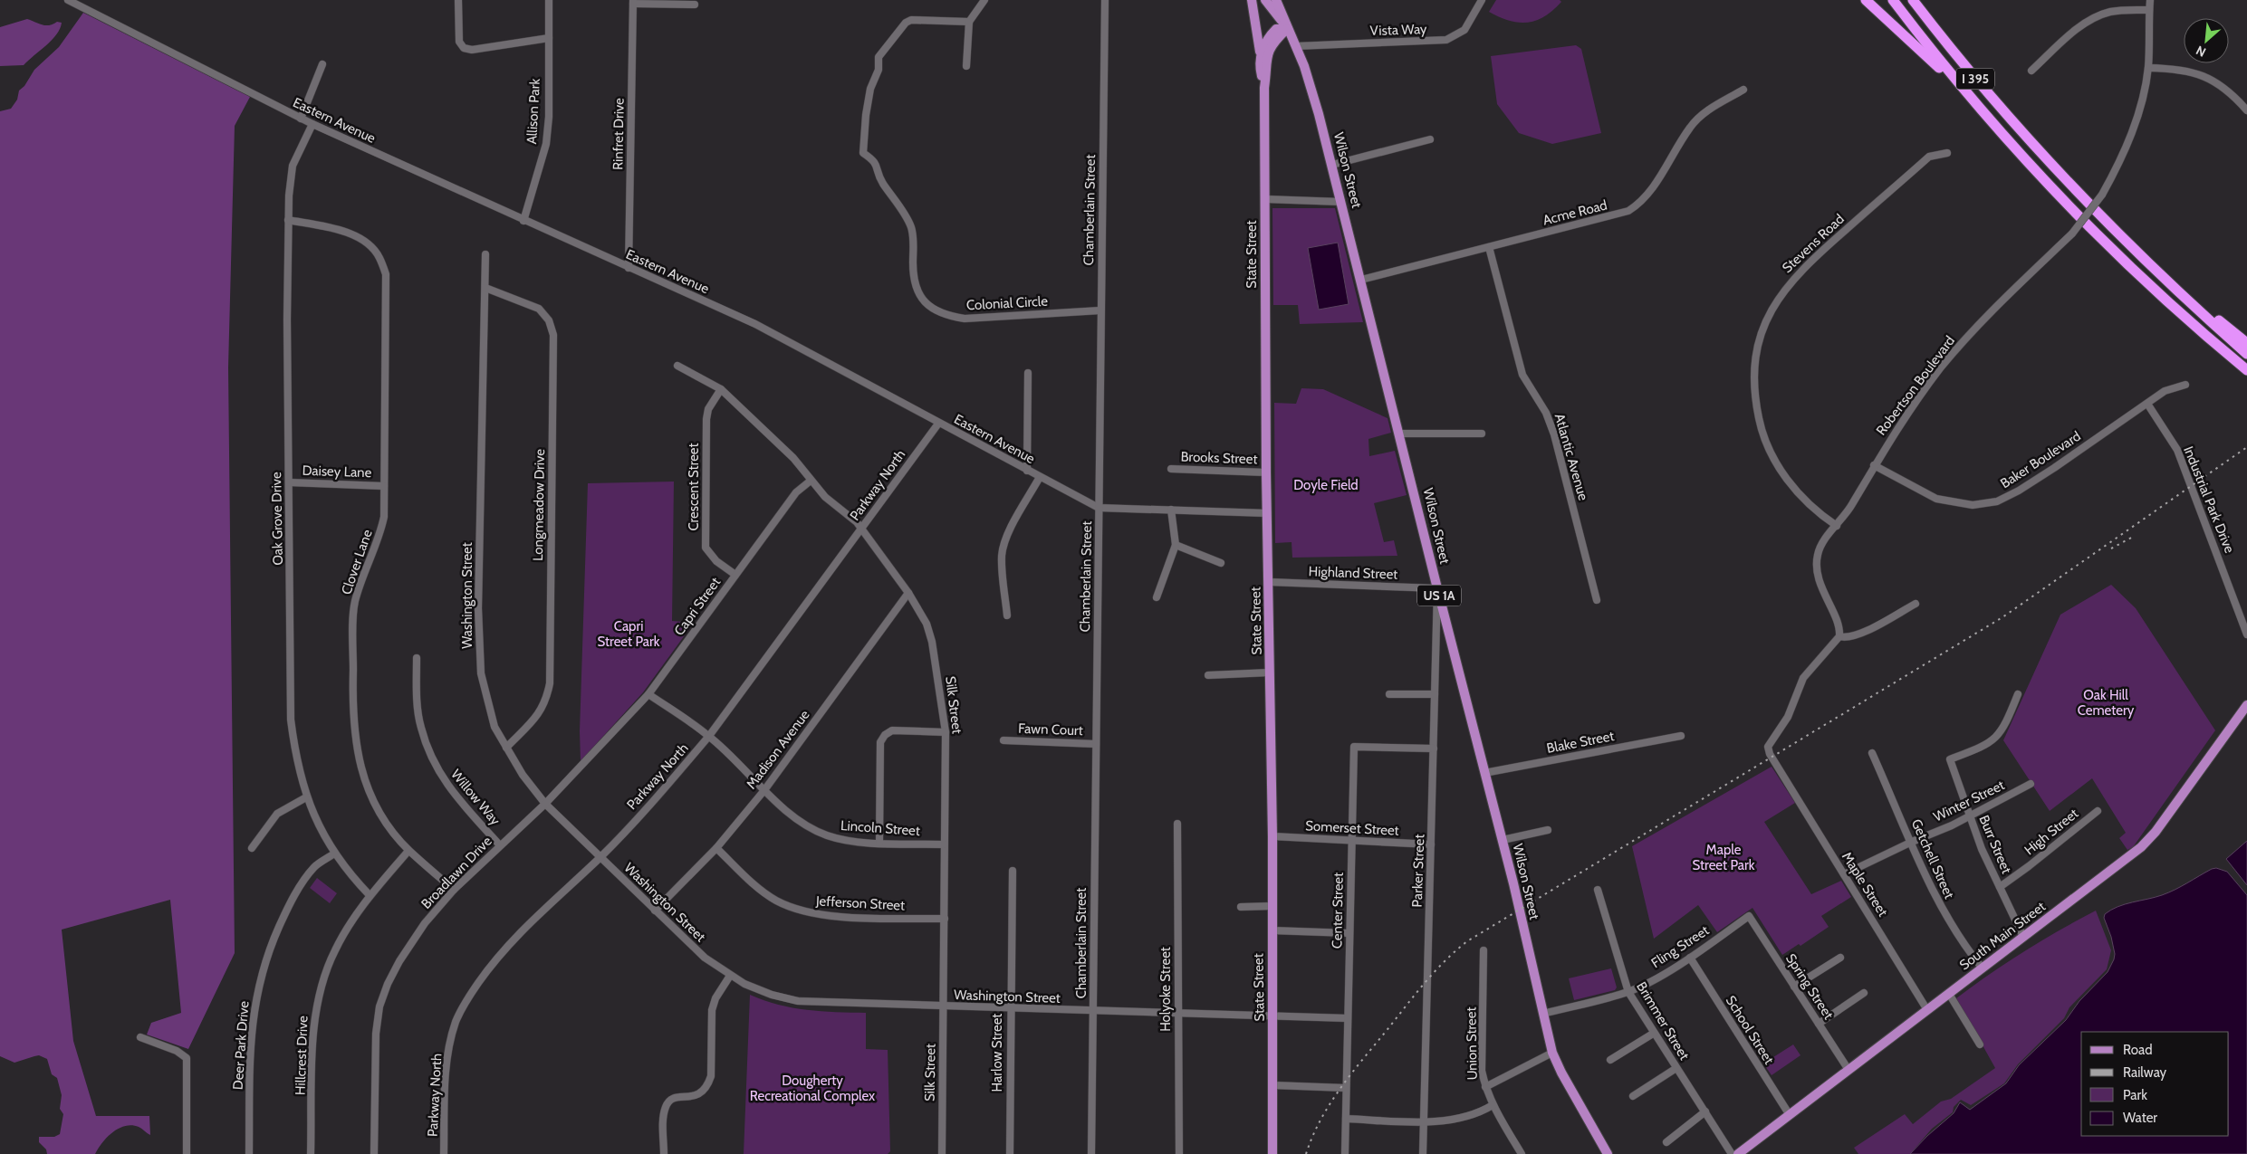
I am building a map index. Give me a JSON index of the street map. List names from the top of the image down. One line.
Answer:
{"streets":{"highway":["I 395"],"main road":["Wilson Street","State Street","US 1A","South Main Street"],"street":["Vista Way","Allison Park","Eastern Avenue","Rinfret Drive","Chamberlain Street","Acme Road","Stevens Road","Colonial Circle","Robertson Boulevard","Atlantic Avenue","Brooks Street","Baker Boulevard","Daisey Lane","Parkway North","Crescent Street","Industrial Park Drive","Longmeadow Drive","Oak Grove Drive","Clover Lane","Highland Street","Washington Street","Capri Street","Silk Street","Fawn Court","Blake Street","Madison Avenue","Willow Way","Winter Street","Lincoln Street","Somerset Street","High Street","Burr Street","Getchell Street","Parker Street","Broadlawn Drive","Maple Street","Jefferson Street","Center Street","Fling Street","Spring Street","Holyoke Street","Brimmer Street","School Street","Union Street","Deer Park Drive","Harlow Street","Hillcrest Drive"]},"crossings":[["Vista Way","Wilson Street"],["Allison Park","Eastern Avenue"],["Eastern Avenue","Rinfret Drive"],["Eastern Avenue","Chamberlain Street"],["Eastern Avenue","State Street"],["Eastern Avenue","Parkway North"],["Eastern Avenue","Oak Grove Drive"],["Wilson Street","Acme Road"],["Wilson Street","State Street"],["Wilson Street","Highland Street"],["Wilson Street","Blake Street"],["Wilson Street","Parker Street"],["Wilson Street","Fling Street"],["Chamberlain Street","Colonial Circle"],["Chamberlain Street","Washington Street"],["Chamberlain Street","Fawn Court"],["Acme Road","Atlantic Avenue"],["Stevens Road","Robertson Boulevard"],["State Street","Brooks Street"],["State Street","Highland Street"],["State Street","Washington Street"],["State Street","Somerset Street"],["Robertson Boulevard","Baker Boulevard"],["Robertson Boulevard","Maple Street"],["Baker Boulevard","Industrial Park Drive"],["Daisey Lane","Oak Grove Drive"],["Daisey Lane","Clover Lane"],["Parkway North","Washington Street"],["Parkway North","Silk Street"],["Parkway North","Lincoln Street"],["Crescent Street","Capri Street"],["Crescent Street","Silk Street"],["Longmeadow Drive","Washington Street"],["Oak Grove Drive","Clover Lane"],["Oak Grove Drive","Deer Park Drive"],["Oak Grove Drive","Hillcrest Drive"],["Clover Lane","Broadlawn Drive"],["Clover Lane","Hillcrest Drive"],["Highland Street","Parker Street"],["Washington Street","Capri Street"],["Washington Street","Silk Street"],["Washington Street","Madison Avenue"],["Washington Street","Broadlawn Drive"],["Washington Street","Center Street"],["Washington Street","Holyoke Street"],["Washington Street","Harlow Street"],["Capri Street","Silk Street"],["Capri Street","Lincoln Street"],["Capri Street","Broadlawn Drive"],["Silk Street","Madison Avenue"],["Silk Street","Lincoln Street"],["Silk Street","Jefferson Street"],["Madison Avenue","Lincoln Street"],["Madison Avenue","Jefferson Street"],["Willow Way","Broadlawn Drive"],["Winter Street","Burr Street"],["Winter Street","Getchell Street"],["Winter Street","Maple Street"],["Somerset Street","Parker Street"],["Somerset Street","Center Street"],["High Street","Burr Street"],["Burr Street","South Main Street"],["Getchell Street","South Main Street"],["Parker Street","Center Street"],["Maple Street","South Main Street"],["South Main Street","Spring Street"],["South Main Street","School Street"],["Fling Street","Spring Street"],["Fling Street","Brimmer Street"],["Fling Street","School Street"]],"parks":["Doyle Field","Capri Street Park","Oak Hill Cemetery","Maple Street Park","Dougherty Recreational Complex"],"legend":["Road","Railway","Park","Water"],"north":"bottom left"}
